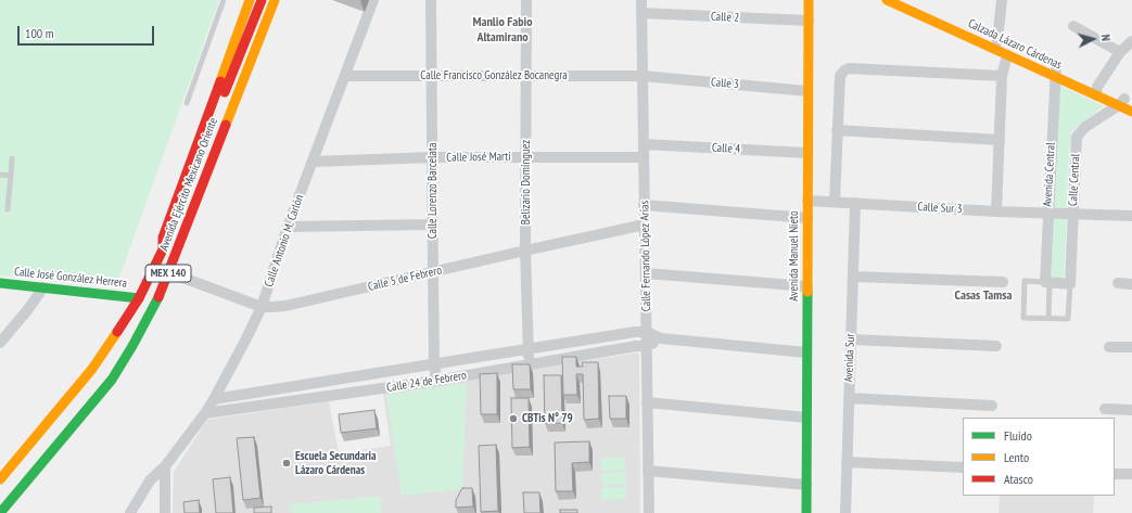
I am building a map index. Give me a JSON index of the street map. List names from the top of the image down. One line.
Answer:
{"streets":{"main road":["Calzada Lázaro Cárdenas","Avenida Ejército Mexicano Oriente","Avenida Manuel Nieto","MEX 140","Calle José González Herrera"],"street":["Calle 2","Calle Francisco González Bocanegra","Calle 3","Calle 4","Calle José Martí","Avenida Central","Calle Central","Belizario Domínguez","Calle Lorenzo Barcelata","Calle Sur 3","Calle Antonio M. Carlón","Calle Fernando López Arias","Calle 5 de Febrero","Avenida Sur","Calle 24 de Febrero"]},"crossings":[["Calle 2","Calle Fernando López Arias"],["Calle 2","Avenida Manuel Nieto"],["Calzada Lázaro Cárdenas","Avenida Central"],["Calzada Lázaro Cárdenas","Calle Central"],["Calle Francisco González Bocanegra","Calle 3"],["Calle Francisco González Bocanegra","Belizario Domínguez"],["Calle Francisco González Bocanegra","Calle Lorenzo Barcelata"],["Calle Francisco González Bocanegra","Calle Antonio M. Carlón"],["Calle Francisco González Bocanegra","Calle Fernando López Arias"],["Calle 3","Calle Fernando López Arias"],["Calle 3","Avenida Manuel Nieto"],["Calle 4","Calle Fernando López Arias"],["Calle 4","Avenida Manuel Nieto"],["Calle José Martí","Belizario Domínguez"],["Calle José Martí","Calle Lorenzo Barcelata"],["Calle José Martí","Calle Antonio M. Carlón"],["Calle José Martí","Calle Fernando López Arias"],["Avenida Central","Calle Sur 3"],["Calle Central","Calle Sur 3"],["Belizario Domínguez","Calle 5 de Febrero"],["Belizario Domínguez","Calle 24 de Febrero"],["Avenida Ejército Mexicano Oriente","Calle José González Herrera"],["Avenida Ejército Mexicano Oriente","Calle 5 de Febrero"],["Calle Lorenzo Barcelata","Calle 5 de Febrero"],["Calle Lorenzo Barcelata","Calle 24 de Febrero"],["Calle Sur 3","Avenida Manuel Nieto"],["Calle Sur 3","Avenida Sur"],["Calle Antonio M. Carlón","Calle 5 de Febrero"],["Calle Antonio M. Carlón","Calle 24 de Febrero"],["Calle Fernando López Arias","Calle 5 de Febrero"],["Calle Fernando López Arias","Calle 24 de Febrero"]],"districts":["Manlio Fabio Altamirano","Casas Tamsa"],"places":["CBTis N° 79","Escuela Secundaria Lázaro Cárdenas"],"legend":["Fluido","Lento","Atasco"],"scale_bar":"100 m","north":"right"}
